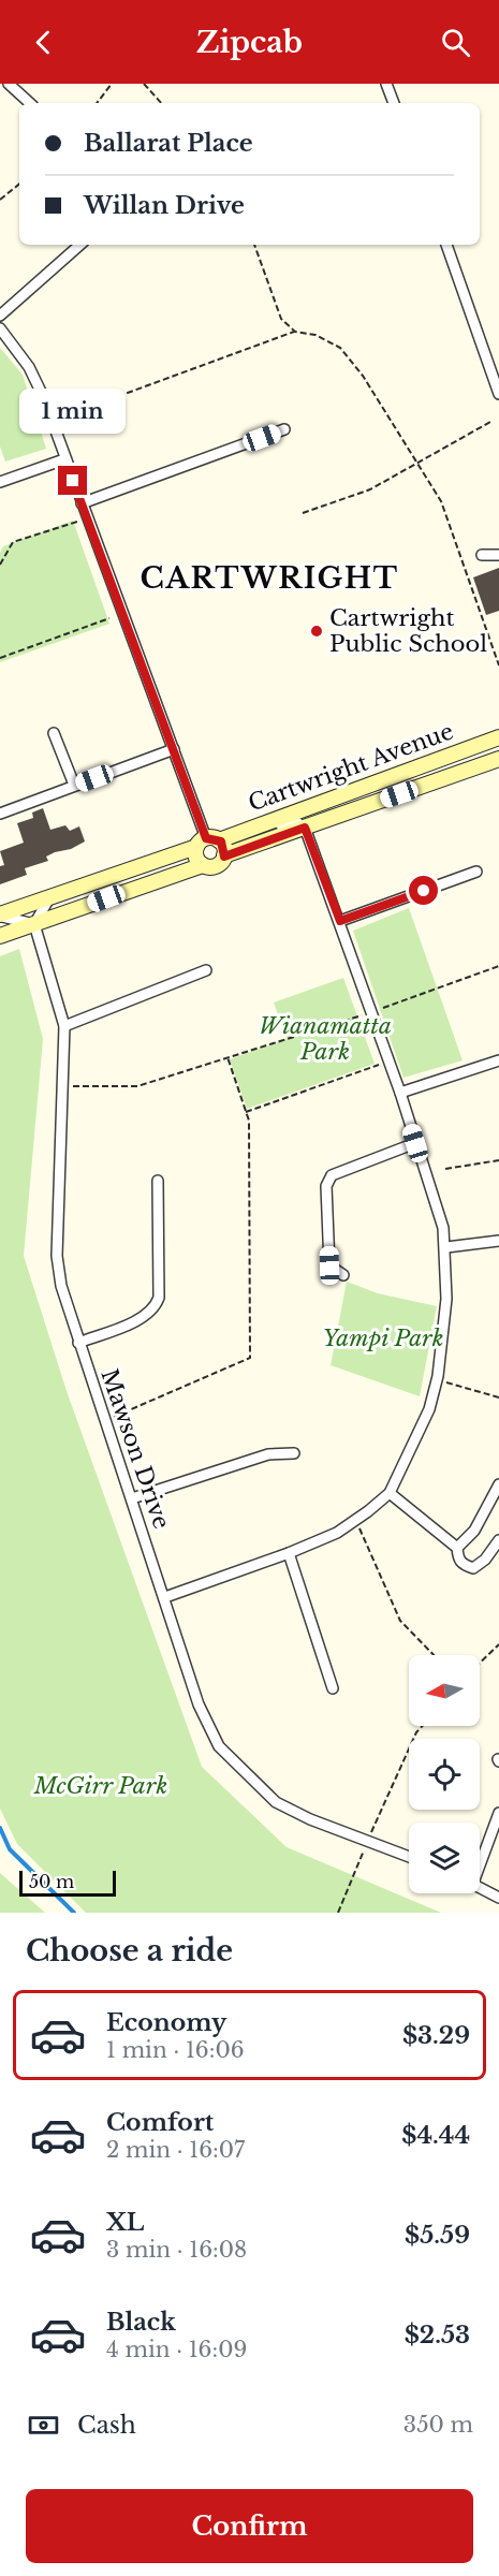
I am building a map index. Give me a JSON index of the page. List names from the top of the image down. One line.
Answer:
{"streets":{"street":["Cartwright Avenue","Mawson Drive"]},"districts":["CARTWRIGHT"],"parks":["Wianamatta Park","Yampi Park","McGirr Park"],"places":["Cartwright Public School"],"scale_bar":"50 m","north":"left","page":{"header":"Zipcab","banner":["Ballarat Place","Willan Drive"],"bubble":"1 min","scale":"50 m","heading":"Choose a ride","list":[{"name":"Economy","note":"1 min · 16:06","value":"$3.29"},{"name":"Comfort","note":"2 min · 16:07","value":"$4.44"},{"name":"XL","note":"3 min · 16:08","value":"$5.59"},{"name":"Black","note":"4 min · 16:09","value":"$2.53"}],"pay":["Cash","350 m"],"buttons":"Confirm"}}
